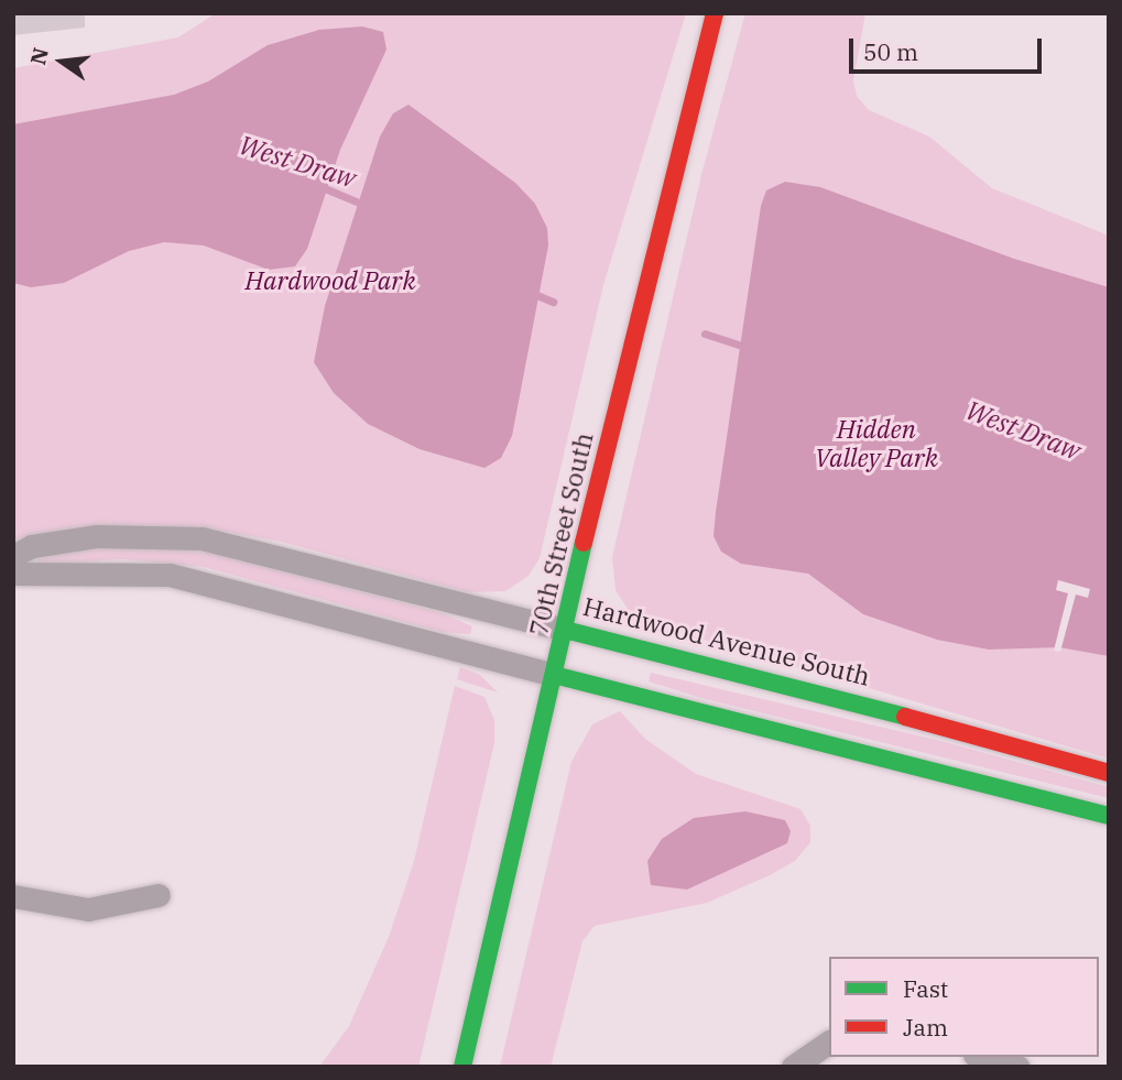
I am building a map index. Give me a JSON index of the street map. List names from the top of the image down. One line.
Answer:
{"streets":{"street":["70th Street South","Hardwood Avenue South"]},"crossings":[["70th Street South","Hardwood Avenue South"]],"water":["West Draw"],"parks":["Hardwood Park","Hidden Valley Park"],"legend":["Fast","Jam"],"scale_bar":"50 m","north":"left"}
